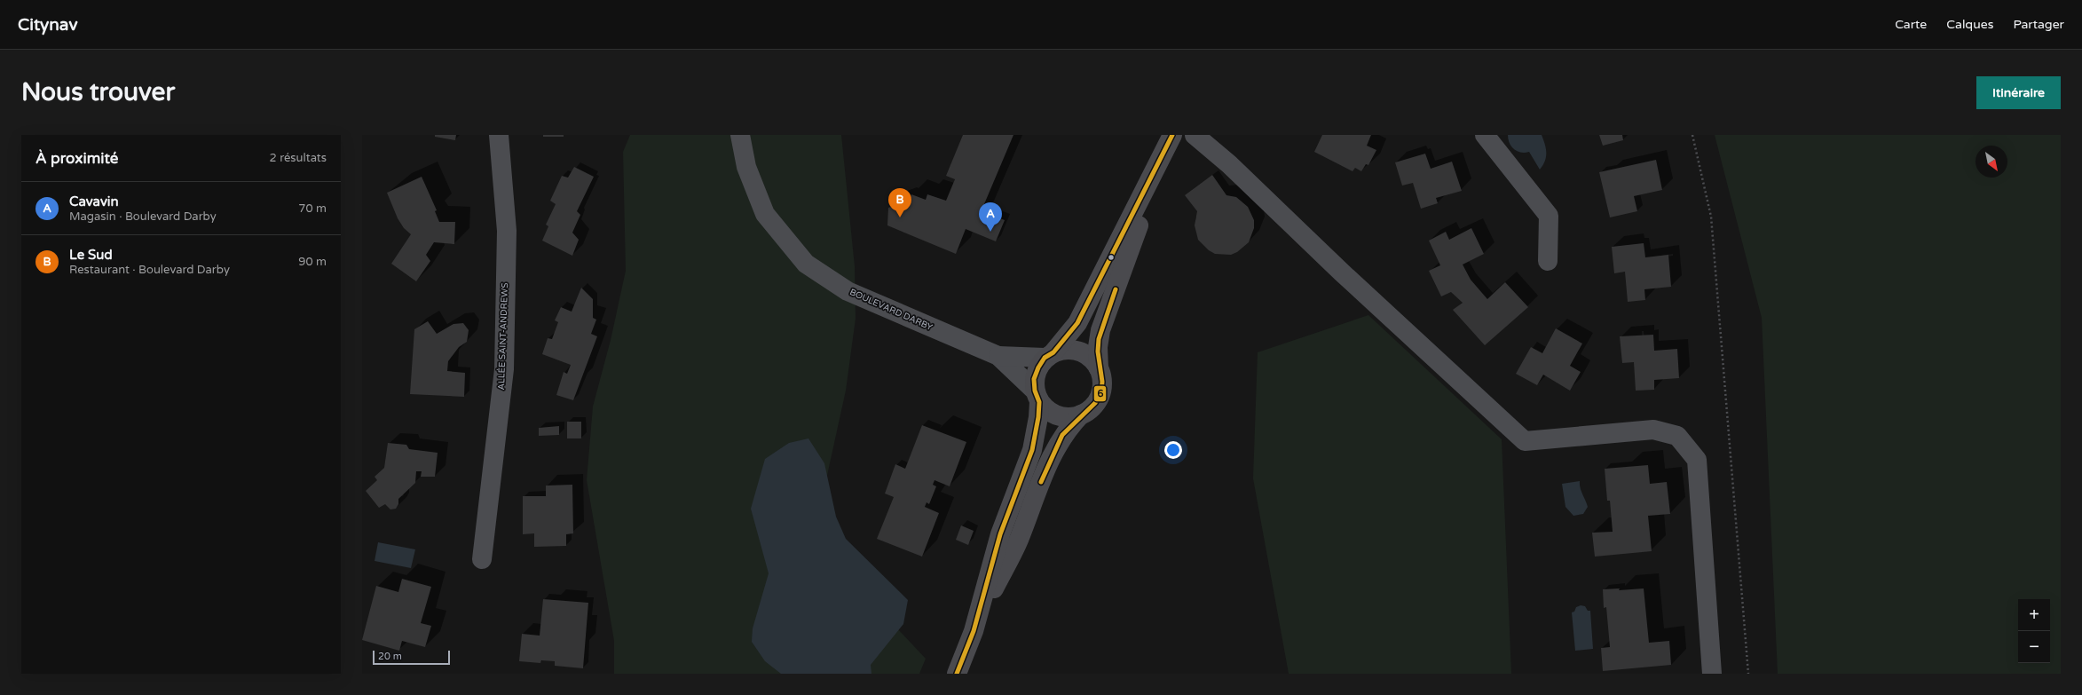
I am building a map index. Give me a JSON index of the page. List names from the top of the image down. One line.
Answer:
{"streets":{"street":["BOULEVARD DARBY","ALLÉE SAINT-ANDREWS"]},"lines":["transit line 6"],"scale_bar":"20 m","north":"bottom right","page":{"header":"Citynav","nav":["Carte","Calques","Partager"],"buttons":"Itinéraire","title":"Nous trouver","heading":["À proximité","2 résultats"],"list":[{"mark":"A","name":"Cavavin","note":"Magasin · Boulevard Darby","value":"70 m"},{"mark":"B","name":"Le Sud","note":"Restaurant · Boulevard Darby","value":"90 m"}],"pins":["B","A"],"map_buttons":["+","−"],"scale":"20 m"}}
